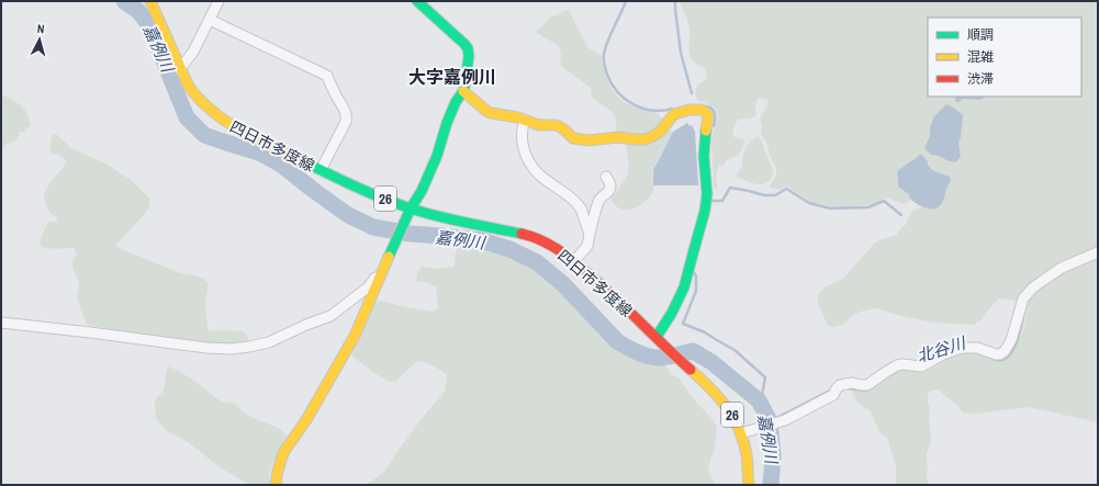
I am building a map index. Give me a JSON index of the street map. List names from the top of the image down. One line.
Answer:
{"streets":{"street":["四日市多度線","26"]},"districts":["大字嘉例川"],"water":["嘉例川","北谷川"],"legend":["順調","混雑","渋滞"],"north":"top"}
